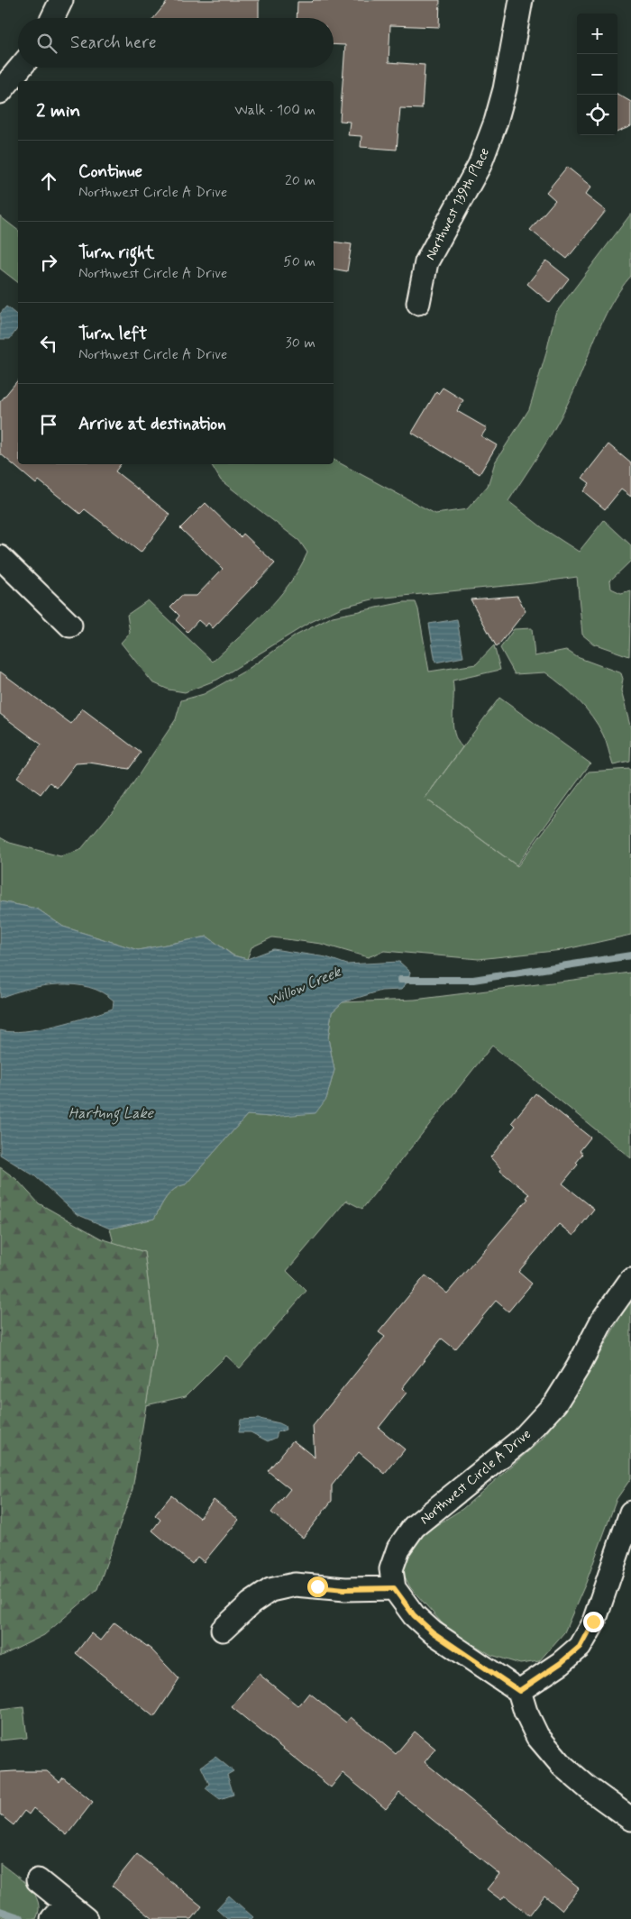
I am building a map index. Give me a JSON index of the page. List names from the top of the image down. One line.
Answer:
{"streets":{"street":["Northwest 139th Place","Northwest Circle A Drive"]},"water":["Willow Creek","Hartung Lake"],"page":{"map_buttons":["+","−"],"search":"Search here","heading":["2 min","Walk · 100 m"],"list":[["Continue","Northwest Circle A Drive","20 m"],["Turn right","Northwest Circle A Drive","50 m"],["Turn left","Northwest Circle A Drive","30 m"],"Arrive at destination"]}}
